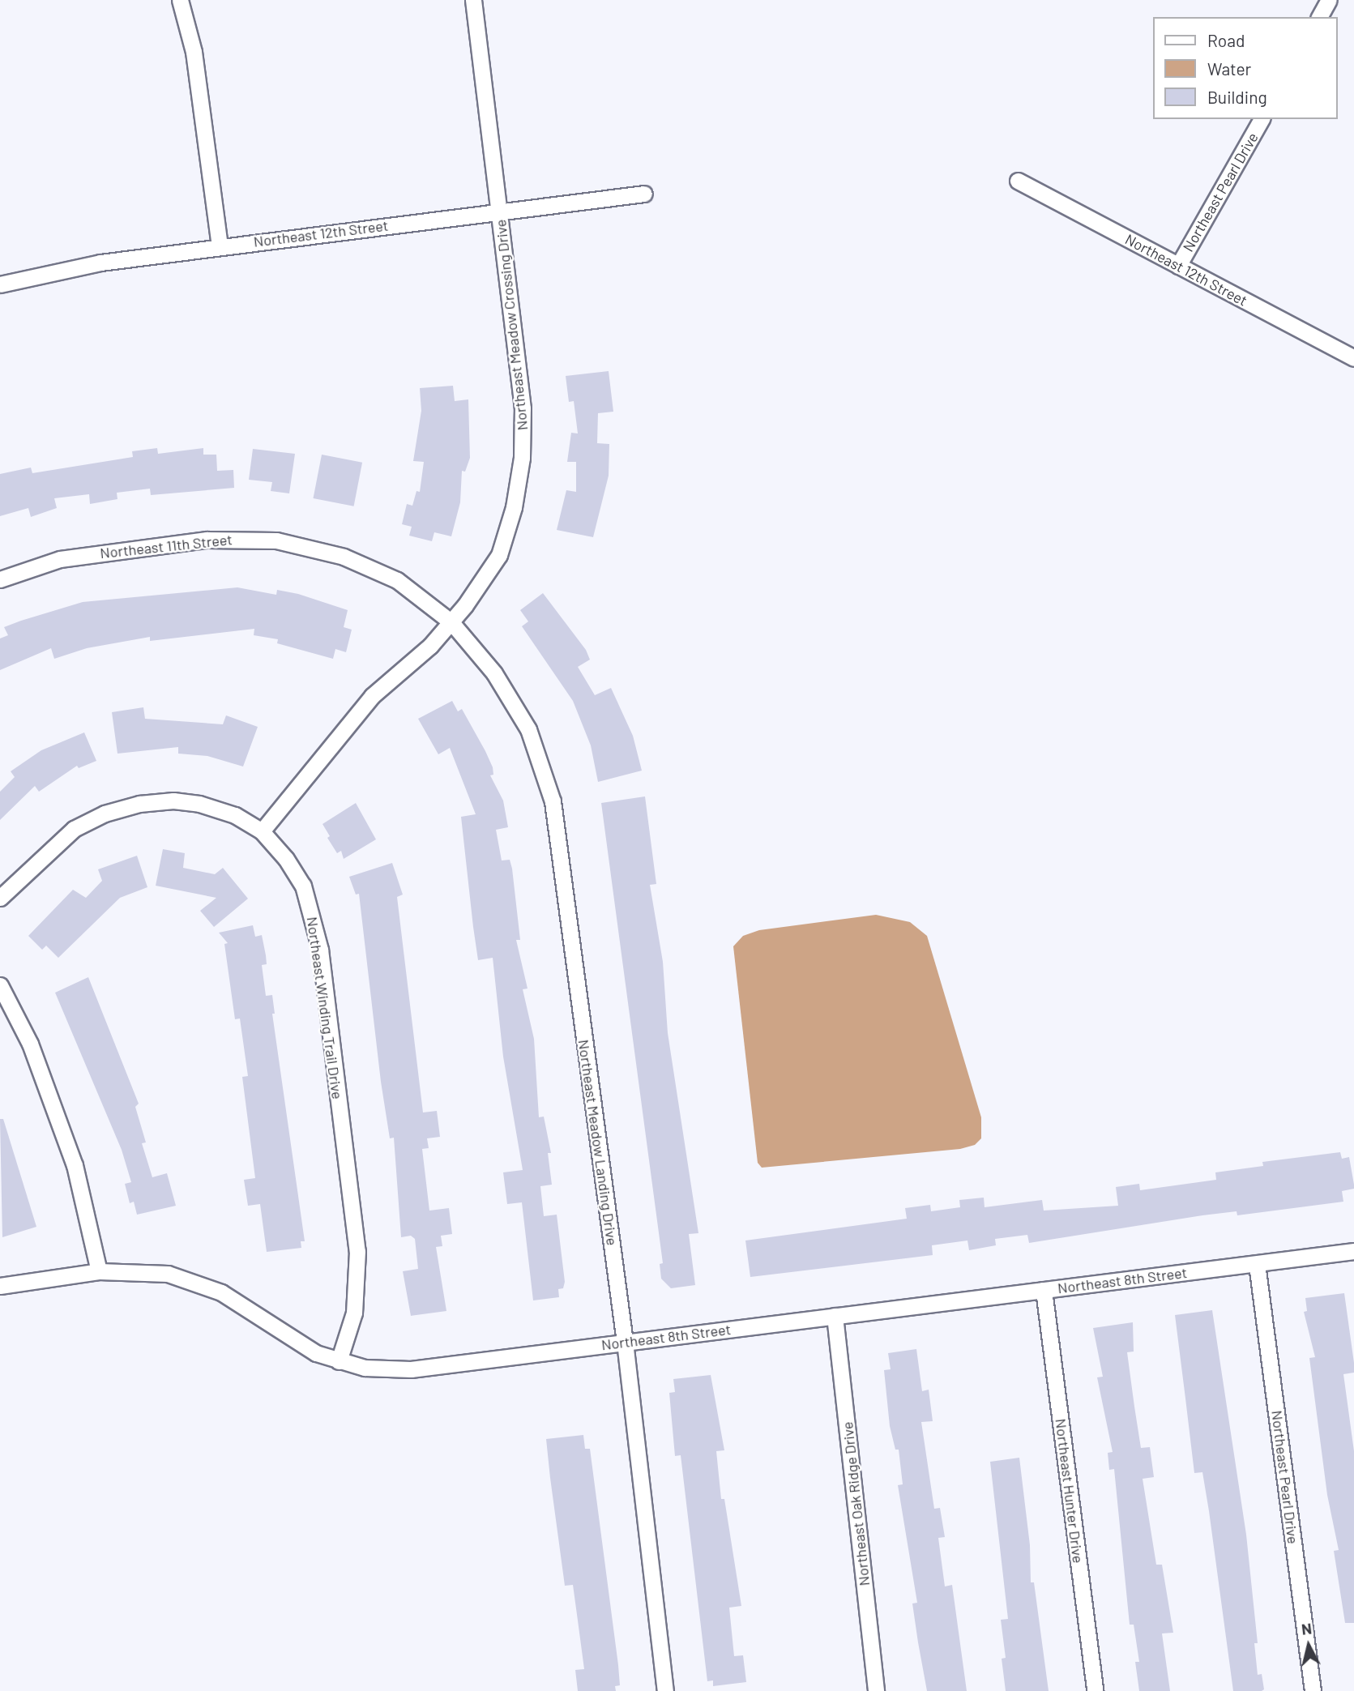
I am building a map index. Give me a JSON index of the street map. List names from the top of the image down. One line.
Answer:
{"streets":{"street":["Northeast Pearl Drive","Northeast 12th Street","Northeast Meadow Crossing Drive","Northeast 11th Street","Northeast Winding Trail Drive","Northeast Meadow Landing Drive","Northeast 8th Street","Northeast Hunter Drive","Northeast Oak Ridge Drive"]},"crossings":[["Northeast Pearl Drive","Northeast 12th Street"],["Northeast Pearl Drive","Northeast 8th Street"],["Northeast 12th Street","Northeast Meadow Crossing Drive"],["Northeast Meadow Crossing Drive","Northeast 11th Street"],["Northeast Meadow Crossing Drive","Northeast Winding Trail Drive"],["Northeast Meadow Crossing Drive","Northeast Meadow Landing Drive"],["Northeast 11th Street","Northeast Meadow Landing Drive"],["Northeast Winding Trail Drive","Northeast 8th Street"],["Northeast Meadow Landing Drive","Northeast 8th Street"],["Northeast 8th Street","Northeast Hunter Drive"],["Northeast 8th Street","Northeast Oak Ridge Drive"]],"legend":["Road","Water","Building"],"north":"top"}
